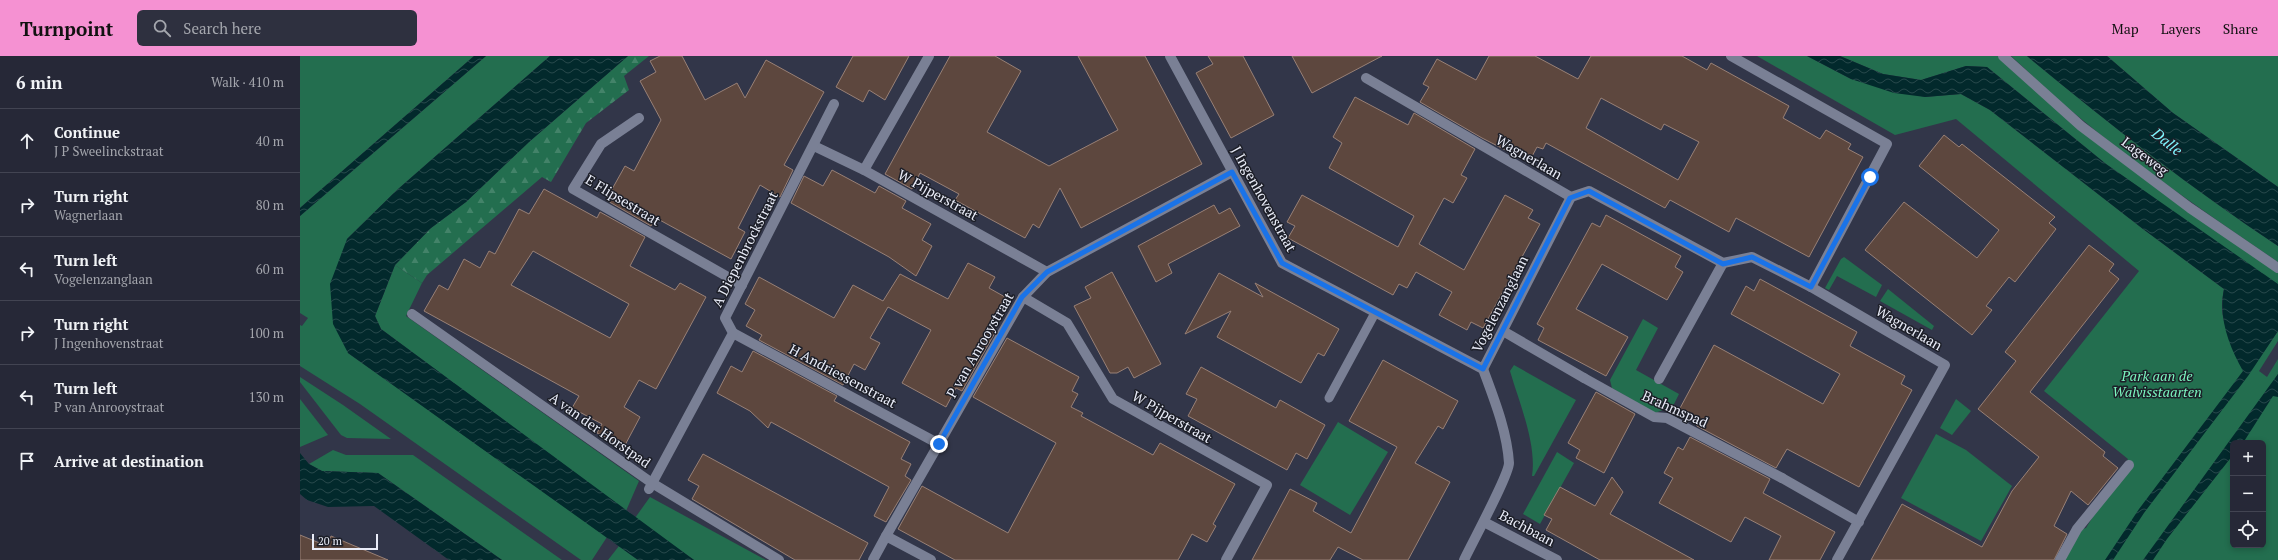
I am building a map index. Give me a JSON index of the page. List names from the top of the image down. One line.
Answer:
{"streets":{"street":["Lageweg","Wagnerlaan","W Pijperstraat","J Ingenhovenstraat","E Flipsestraat","A Diepenbrockstraat","Vogelenzanglaan","P van Anrooystraat","H Andriessenstraat","Brahmspad","A van der Horstpad","Bachbaan"]},"crossings":[["Wagnerlaan","Vogelenzanglaan"],["Wagnerlaan","Brahmspad"],["W Pijperstraat","A Diepenbrockstraat"],["W Pijperstraat","P van Anrooystraat"],["J Ingenhovenstraat","Vogelenzanglaan"],["J Ingenhovenstraat","P van Anrooystraat"],["E Flipsestraat","A Diepenbrockstraat"],["A Diepenbrockstraat","H Andriessenstraat"],["Vogelenzanglaan","Brahmspad"],["Vogelenzanglaan","Bachbaan"],["P van Anrooystraat","H Andriessenstraat"]],"water":["Dalle"],"parks":["Park aan de Walvisstaarten"],"scale_bar":"20 m","page":{"header":"Turnpoint","search":"Search here","nav":["Map","Layers","Share"],"heading":["6 min","Walk · 410 m"],"list":[["Continue","J P Sweelinckstraat","40 m"],["Turn right","Wagnerlaan","80 m"],["Turn left","Vogelenzanglaan","60 m"],["Turn right","J Ingenhovenstraat","100 m"],["Turn left","P van Anrooystraat","130 m"],"Arrive at destination"],"map_buttons":["+","−"],"scale":"20 m"}}
